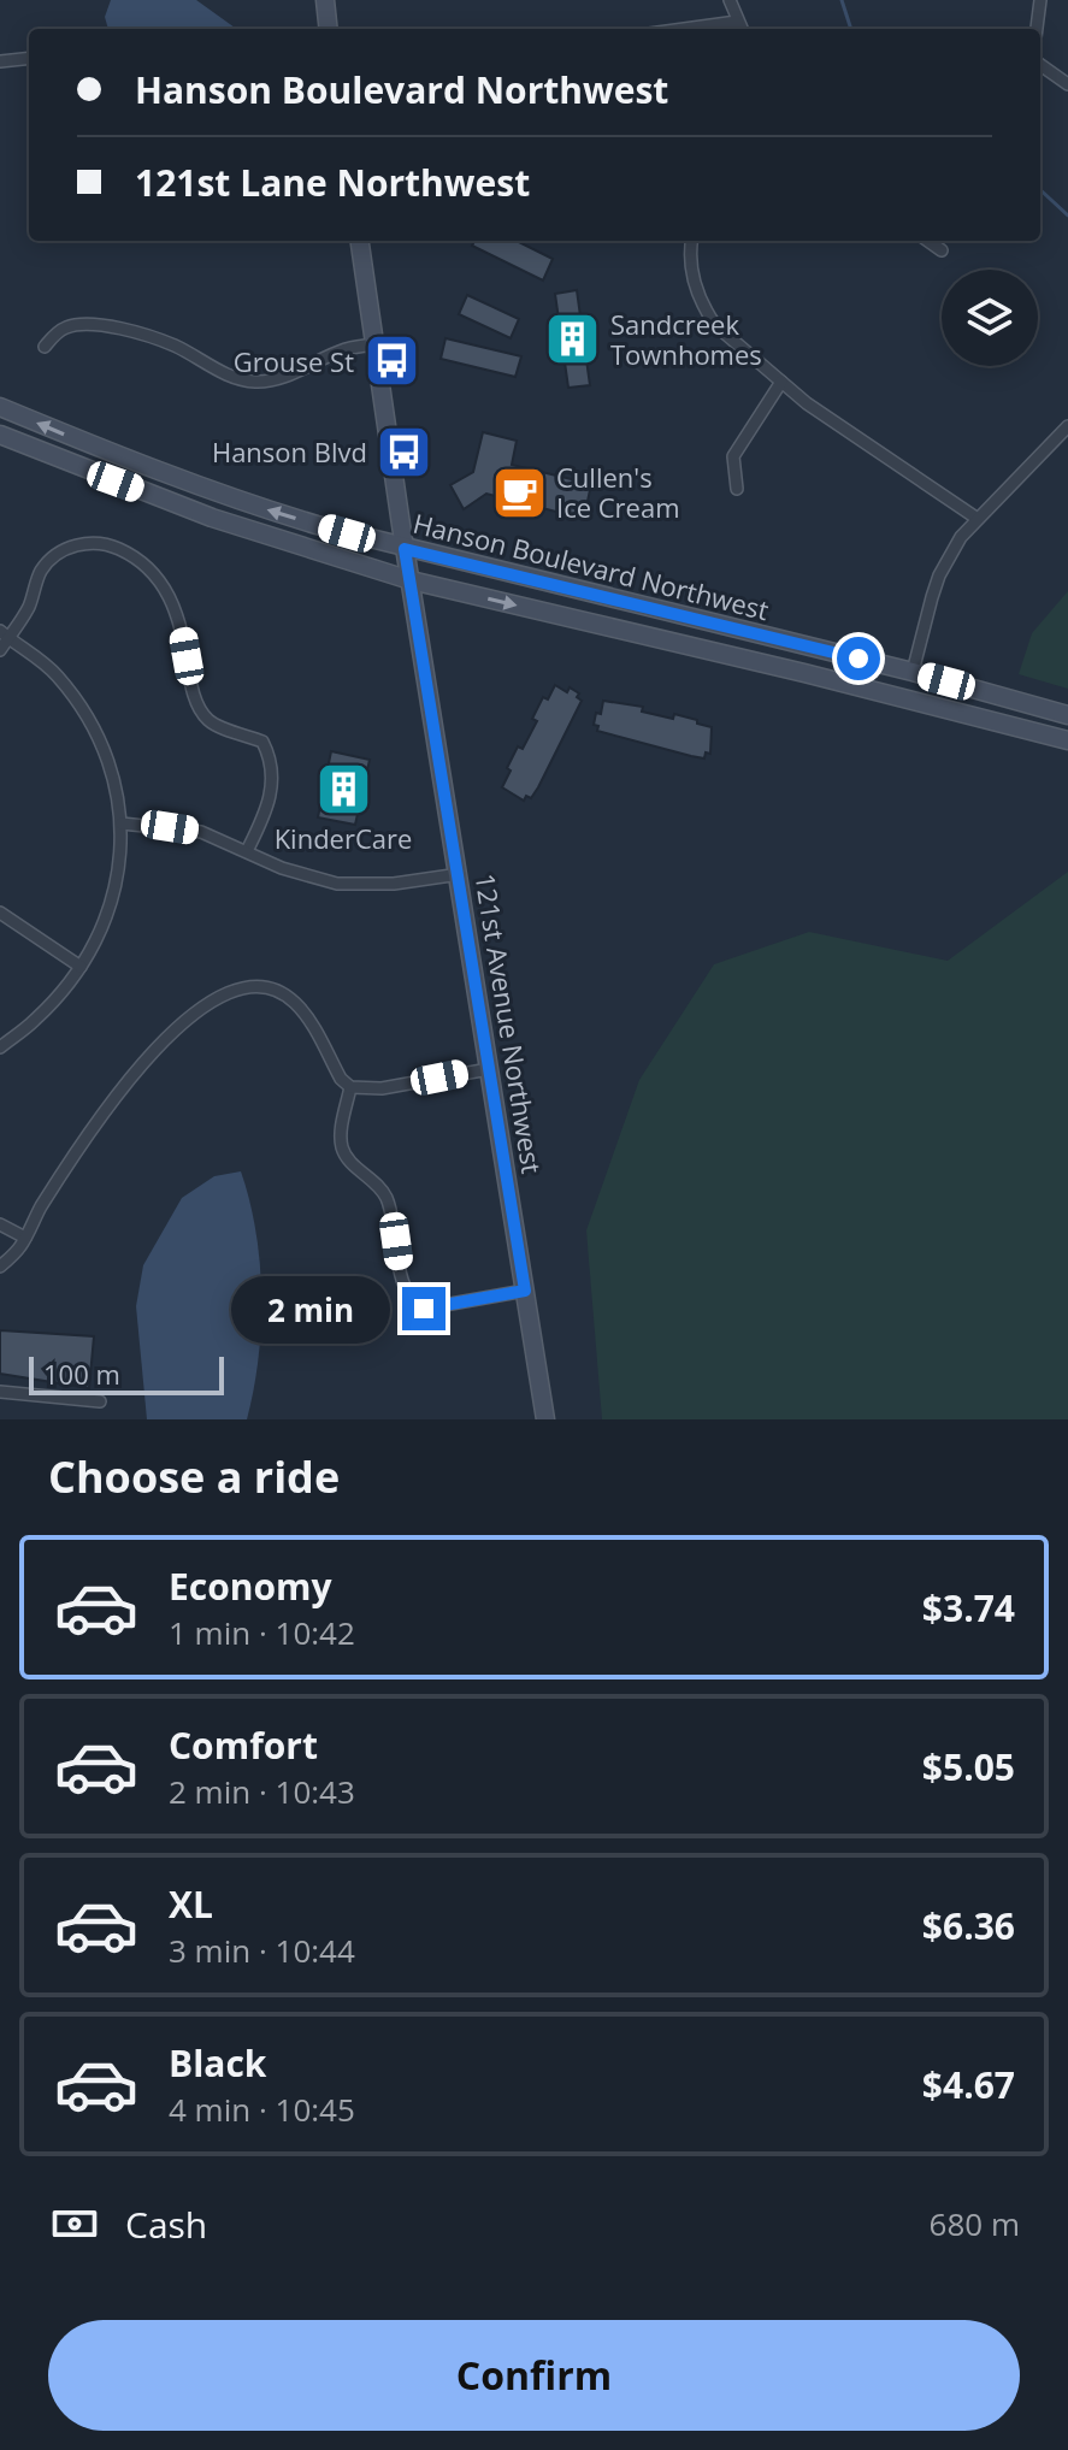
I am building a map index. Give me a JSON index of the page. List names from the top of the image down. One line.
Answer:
{"streets":{"main road":["Hanson Boulevard Northwest","121st Avenue Northwest"]},"crossings":[["Hanson Boulevard Northwest","121st Avenue Northwest"]],"places":{"building":["Sandcreek Townhomes","KinderCare"],"bus stop":["Grouse St","Hanson Blvd"],"cafe":["Cullen's Ice Cream"]},"scale_bar":"100 m","page":{"banner":["Hanson Boulevard Northwest","121st Lane Northwest"],"bubble":"2 min","scale":"100 m","heading":"Choose a ride","list":[{"name":"Economy","note":"1 min · 10:42","value":"$3.74"},{"name":"Comfort","note":"2 min · 10:43","value":"$5.05"},{"name":"XL","note":"3 min · 10:44","value":"$6.36"},{"name":"Black","note":"4 min · 10:45","value":"$4.67"}],"pay":["Cash","680 m"],"buttons":"Confirm"}}
